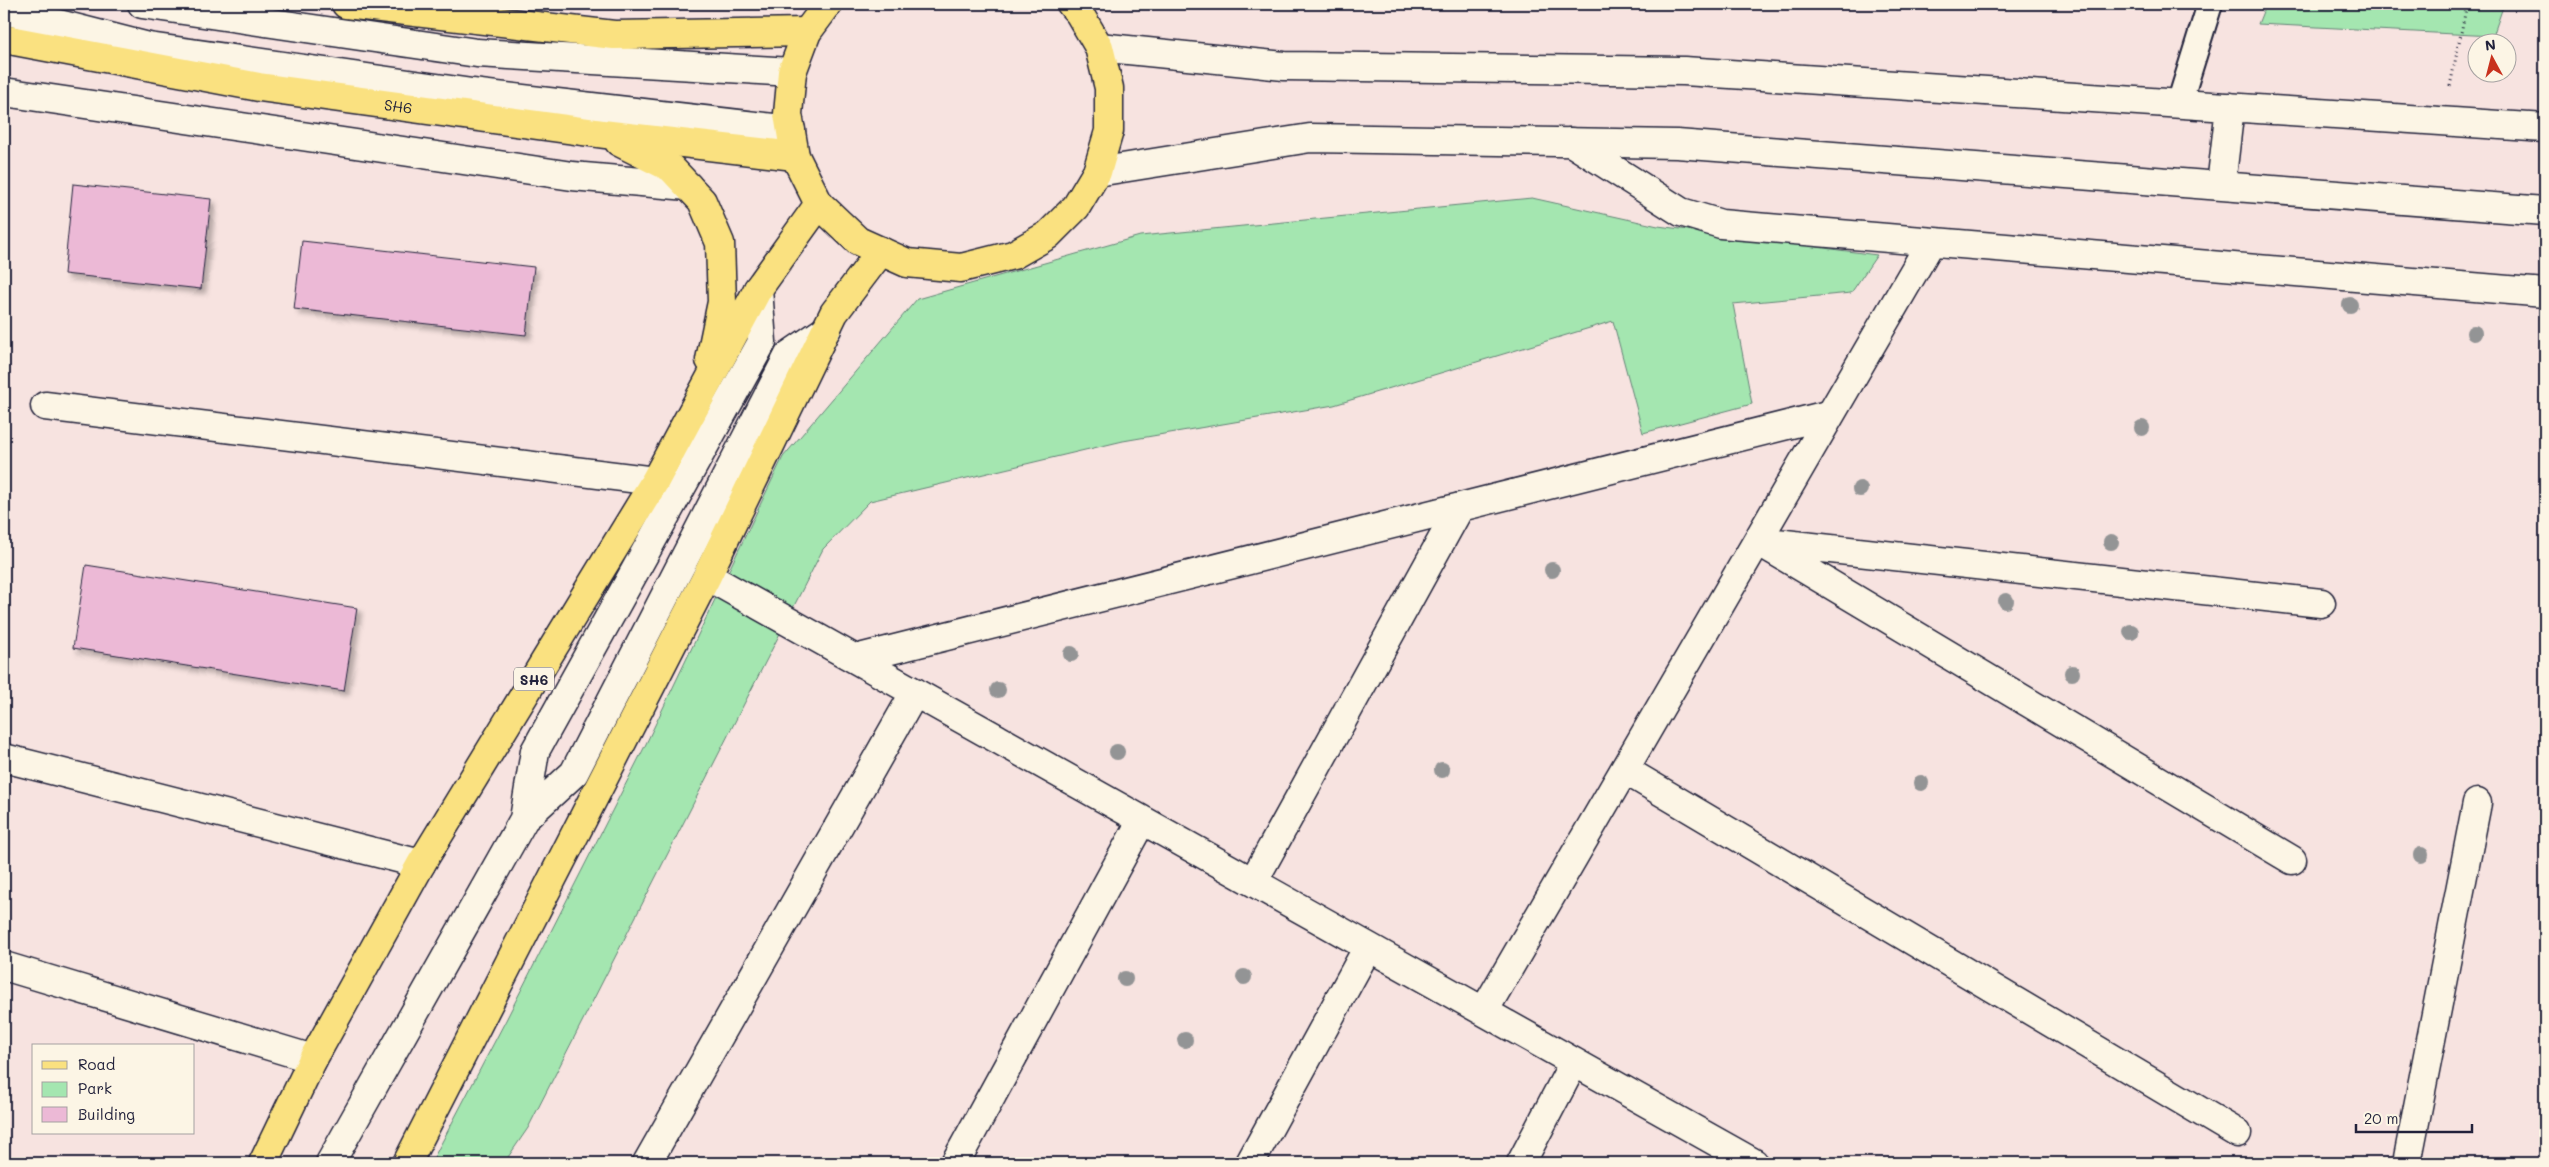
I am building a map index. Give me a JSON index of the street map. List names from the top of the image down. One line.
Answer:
{"streets":{"main road":["SH6"]},"legend":["Road","Park","Building"],"scale_bar":"20 m","north":"top"}
